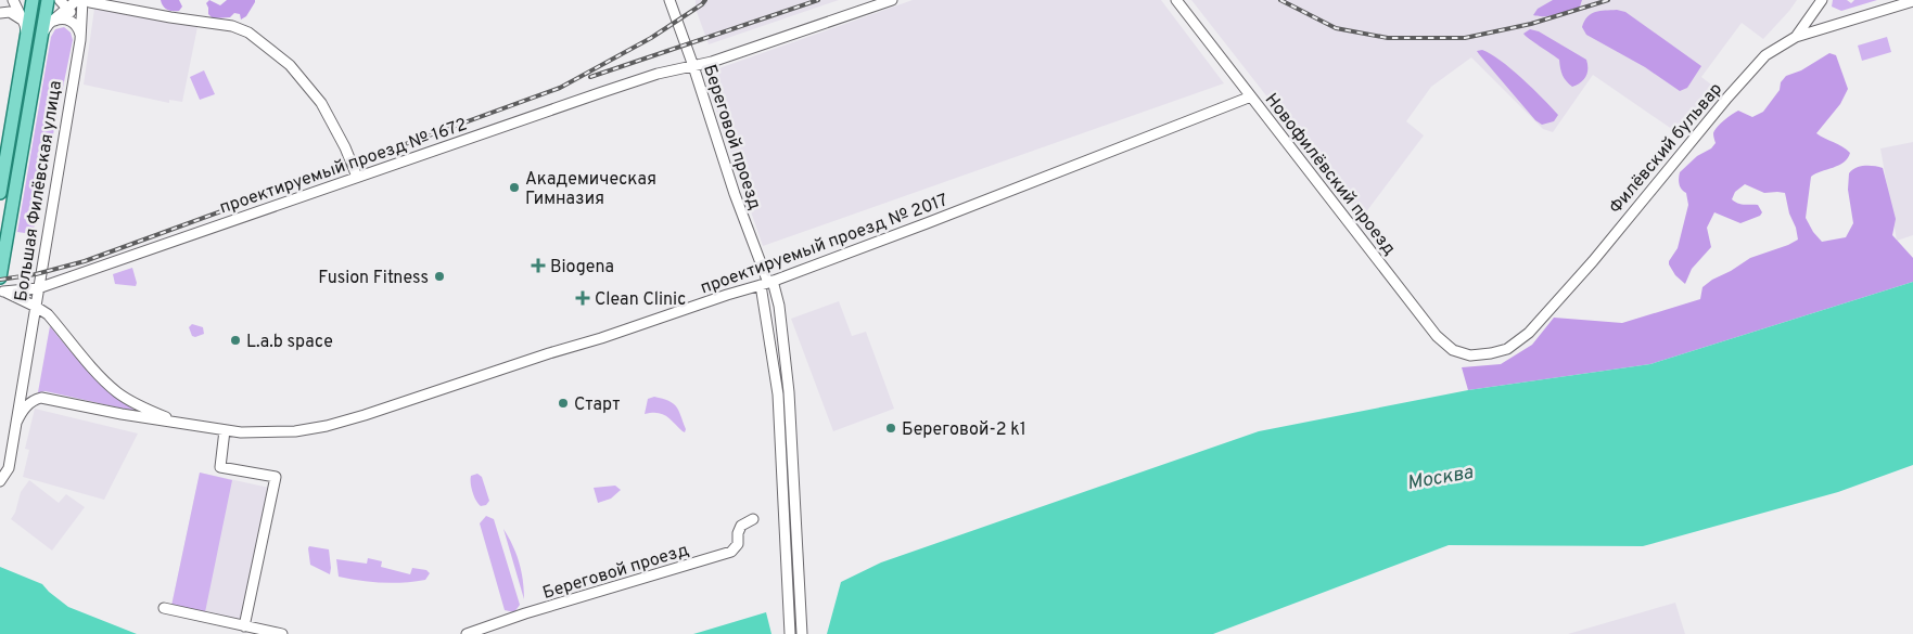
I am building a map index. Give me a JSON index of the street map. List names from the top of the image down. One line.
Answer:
{"streets":{"main road":["Большая Филёвская улица"],"street":["Береговой проезд","Филёвский бульвар","проектируемый проезд № 1672","Новофилёвский проезд","проектируемый проезд № 2017"]},"crossings":[["Береговой проезд","проектируемый проезд № 1672"],["Береговой проезд","проектируемый проезд № 2017"],["Филёвский бульвар","Новофилёвский проезд"],["проектируемый проезд № 1672","Большая Филёвская улица"],["проектируемый проезд № 1672","проектируемый проезд № 2017"],["Новофилёвский проезд","проектируемый проезд № 2017"],["Большая Филёвская улица","проектируемый проезд № 2017"]],"water":["Москва"],"places":{"other":["Академическая Гимназия","Fusion Fitness","L.a.b space","Старт","Береговой-2 k1"],"health":["Biogena","Clean Clinic"]}}
